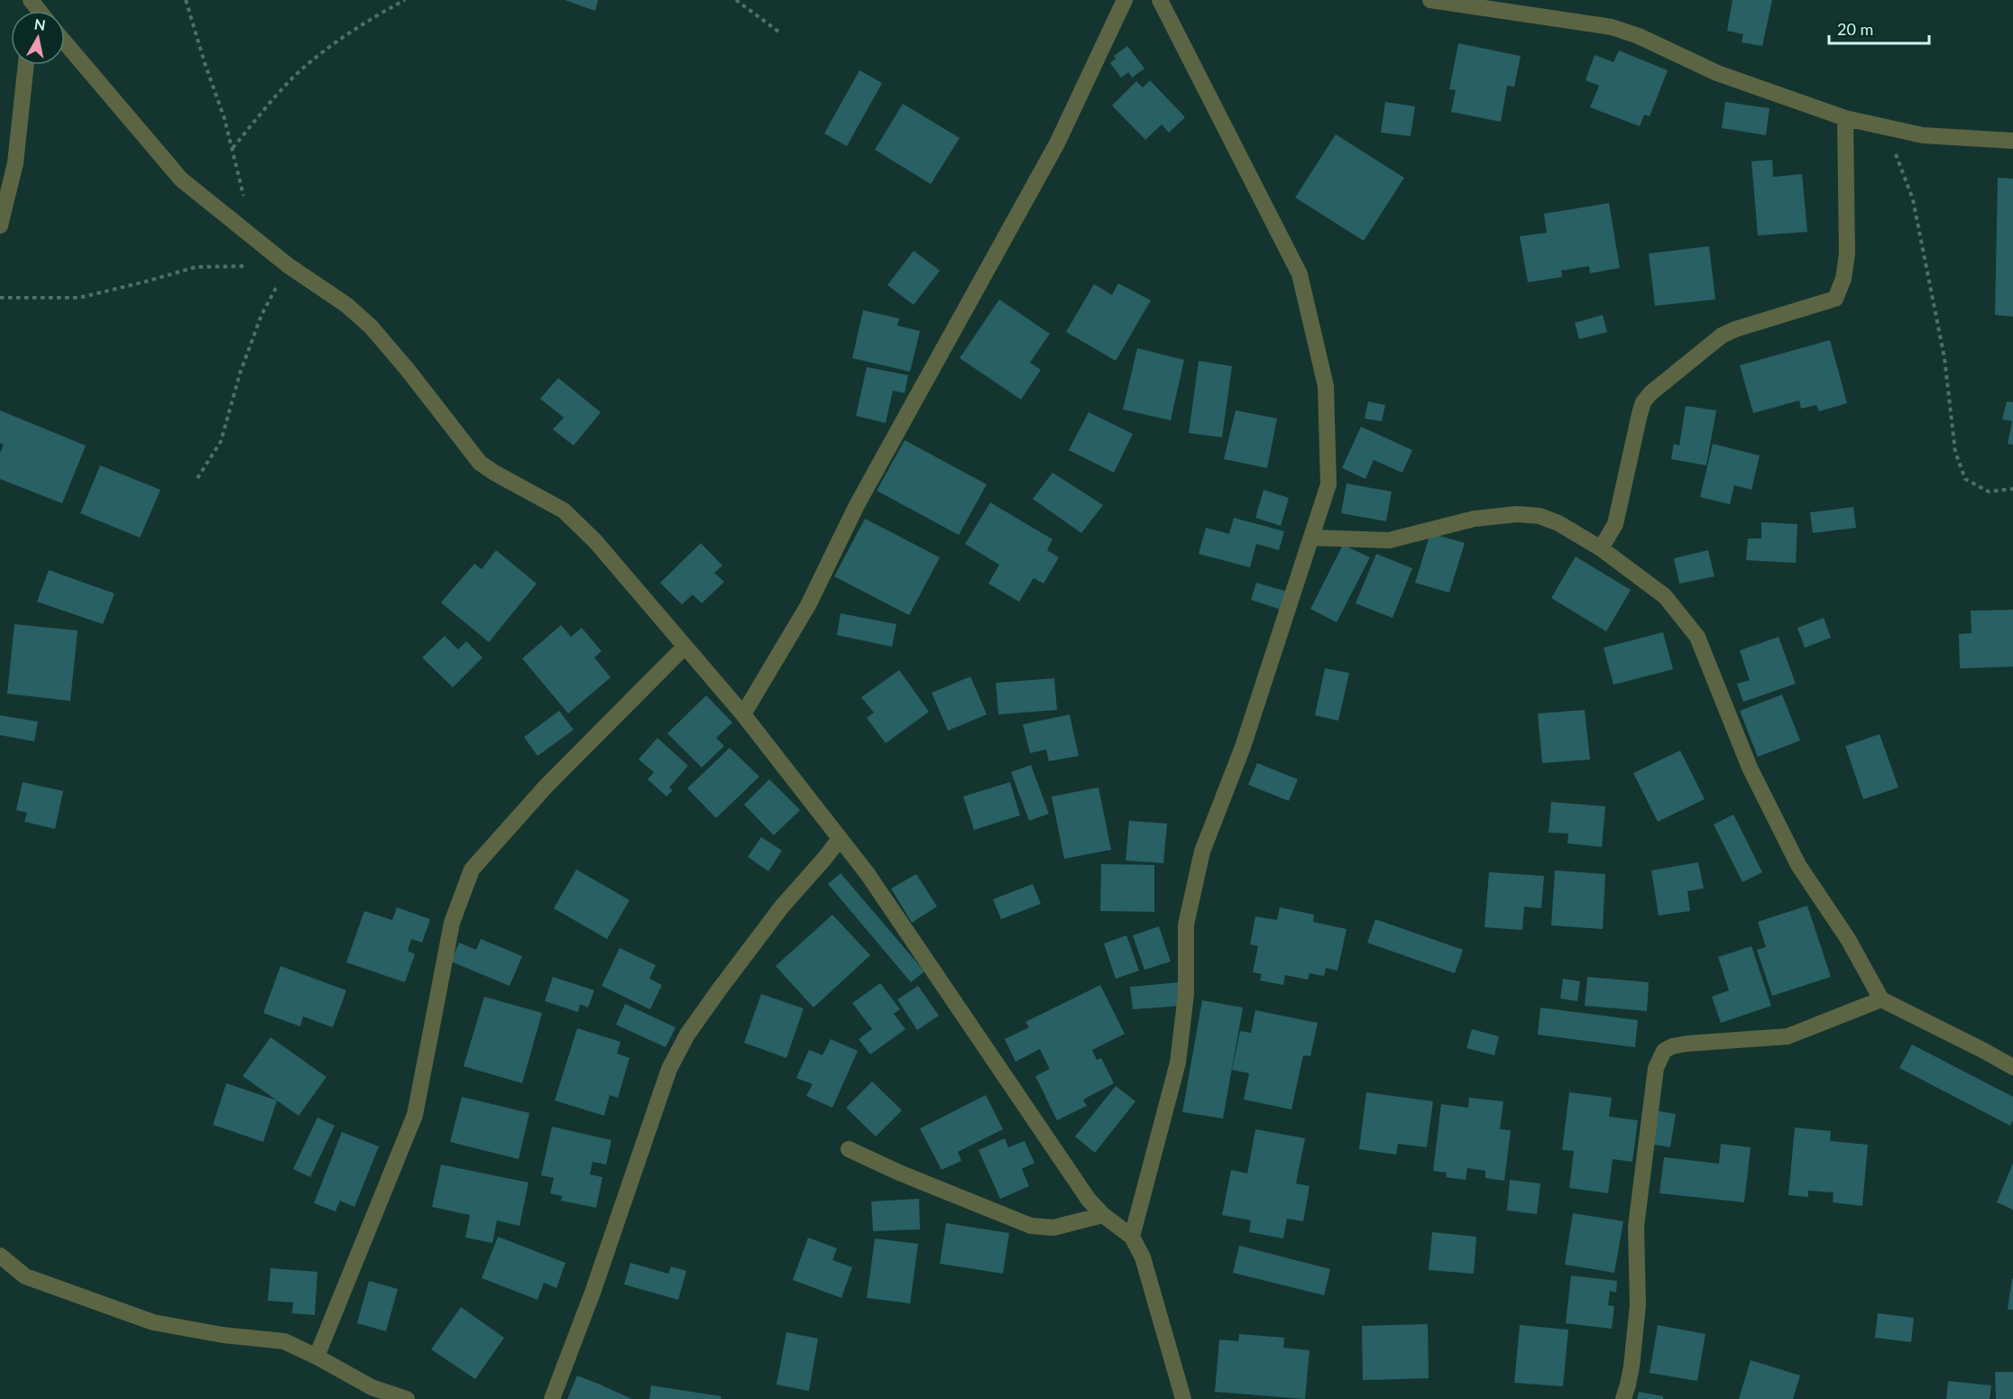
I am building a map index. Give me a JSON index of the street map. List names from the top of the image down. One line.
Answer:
{"scale_bar":"20 m","north":"top"}
